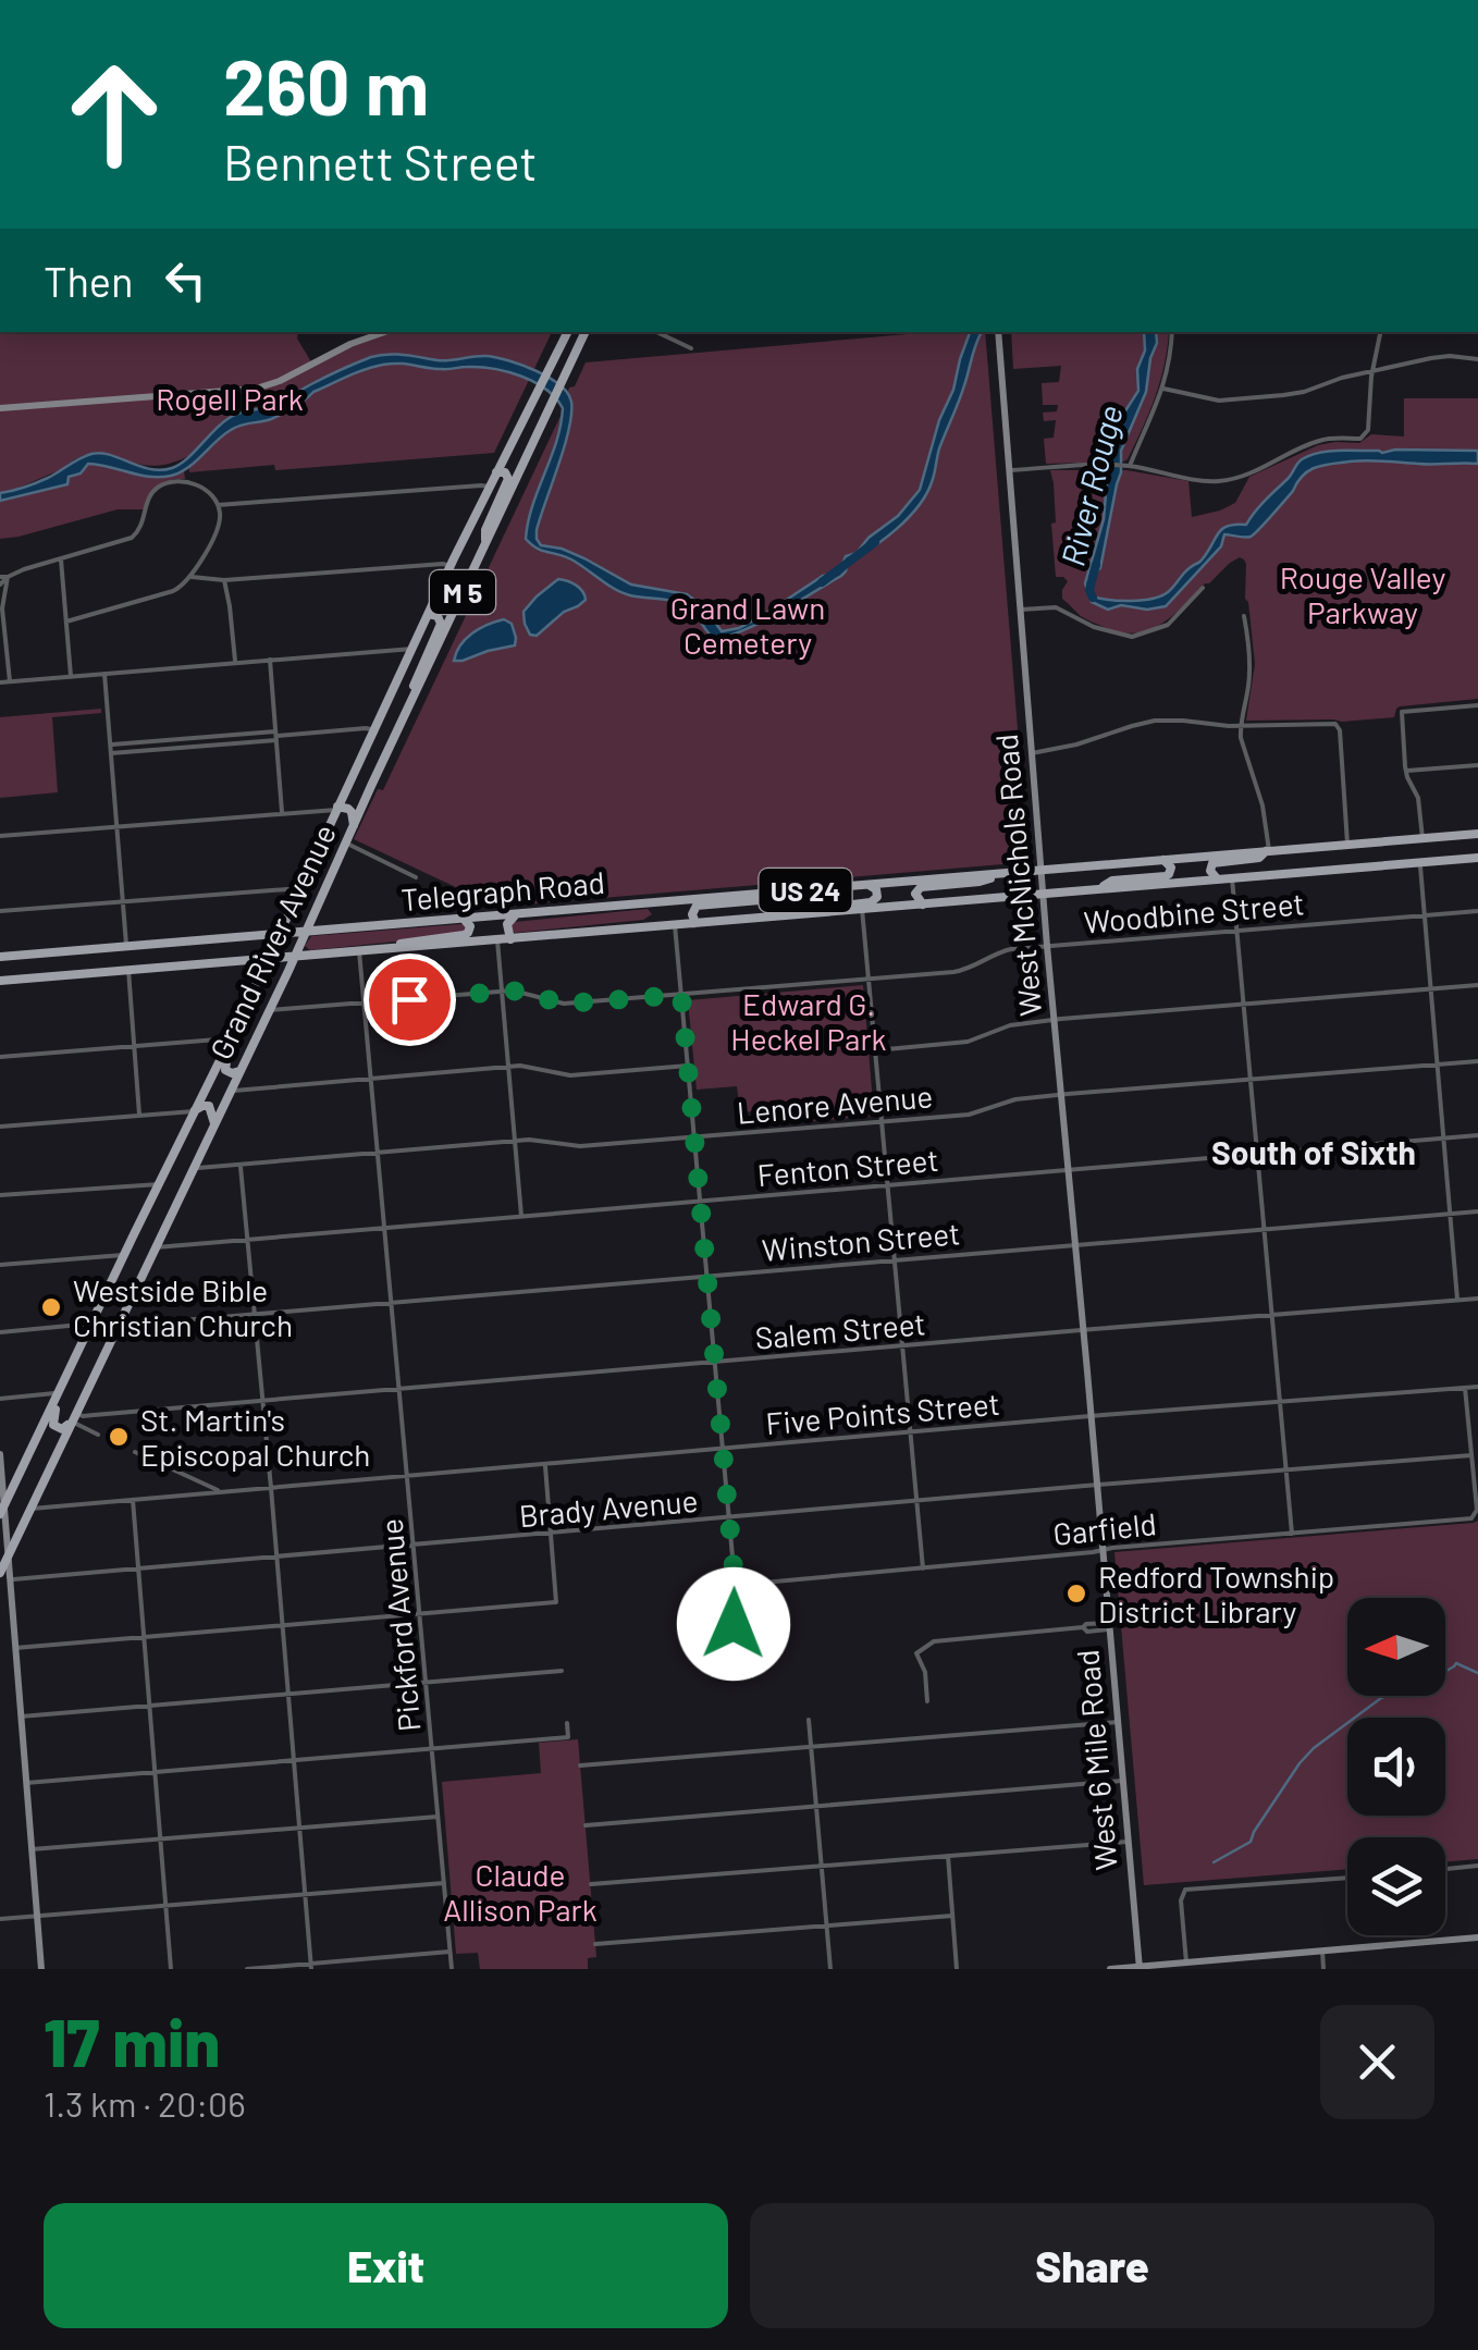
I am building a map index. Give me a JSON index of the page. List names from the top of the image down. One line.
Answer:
{"streets":{"main road":["M 5","West McNichols Road","Telegraph Road","US 24","Grand River Avenue","West 6 Mile Road"],"street":["Woodbine Street","Lenore Avenue","Fenton Street","Winston Street","Salem Street","Five Points Street","Brady Avenue","Garfield","Pickford Avenue"]},"crossings":[["West McNichols Road","Telegraph Road"],["West McNichols Road","Woodbine Street"],["West McNichols Road","Lenore Avenue"],["West McNichols Road","Fenton Street"],["West McNichols Road","Winston Street"],["West McNichols Road","Salem Street"],["West McNichols Road","Five Points Street"],["West McNichols Road","West 6 Mile Road"],["Telegraph Road","Grand River Avenue"],["Telegraph Road","Pickford Avenue"],["Woodbine Street","Grand River Avenue"],["Woodbine Street","Pickford Avenue"],["Grand River Avenue","Lenore Avenue"],["Grand River Avenue","Fenton Street"],["Grand River Avenue","Winston Street"],["Grand River Avenue","Salem Street"],["Grand River Avenue","Five Points Street"],["Grand River Avenue","Brady Avenue"],["Lenore Avenue","Pickford Avenue"],["Fenton Street","Pickford Avenue"],["Winston Street","Pickford Avenue"],["Salem Street","Pickford Avenue"],["Five Points Street","Pickford Avenue"],["Five Points Street","West 6 Mile Road"],["Brady Avenue","Garfield"],["Brady Avenue","Pickford Avenue"],["Brady Avenue","West 6 Mile Road"],["Garfield","West 6 Mile Road"]],"districts":["South of Sixth"],"water":["River Rouge"],"parks":["Rogell Park","Rouge Valley Parkway","Grand Lawn Cemetery","Edward G. Heckel Park","Claude Allison Park"],"places":["Westside Bible Christian Church","St. Martin's Episcopal Church","Redford Township District Library"],"north":"left","page":{"turn":["260 m","Bennett Street"],"then":"Then","heading":["17 min","1.3 km · 20:06"],"buttons":["Exit","Share"]}}
